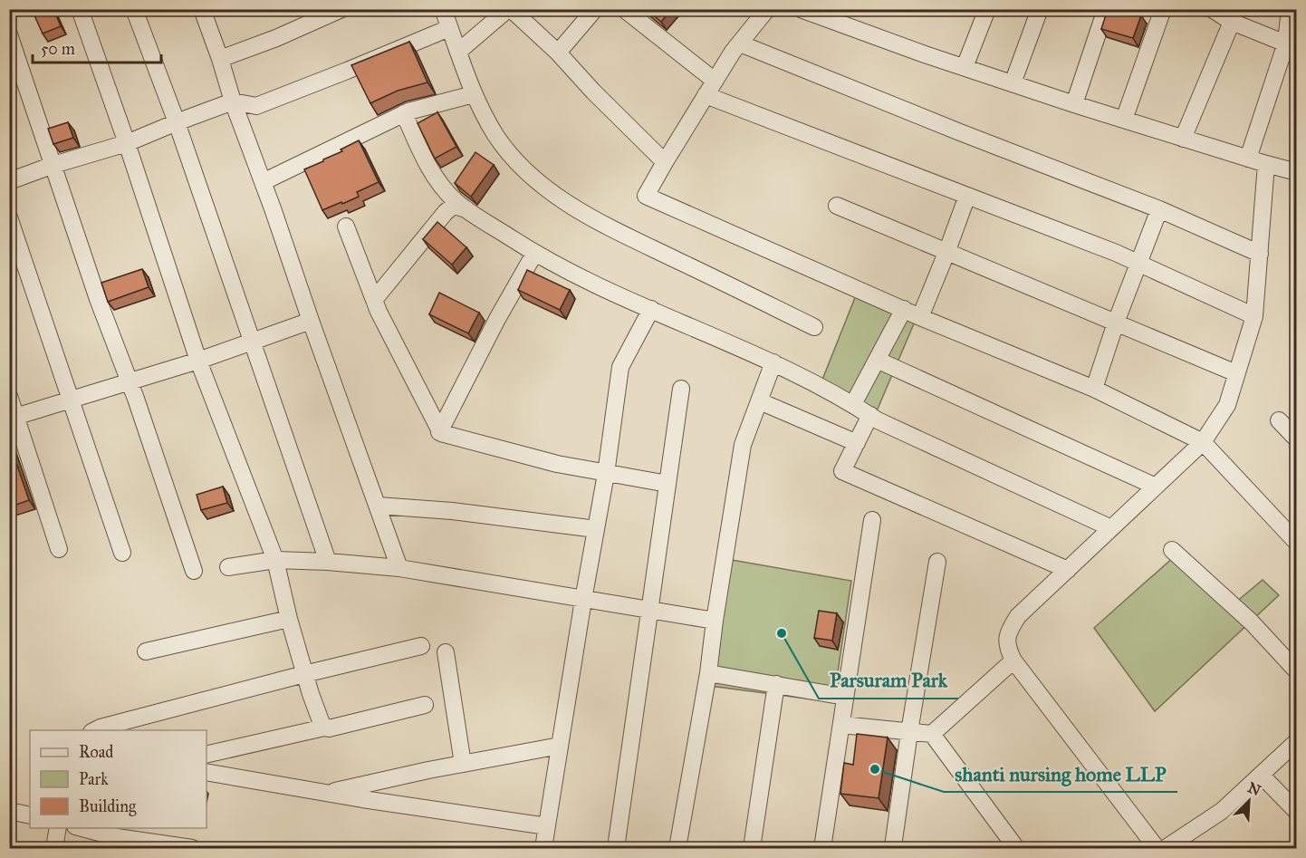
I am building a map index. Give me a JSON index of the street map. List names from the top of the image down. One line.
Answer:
{"places":["Parsuram Park","shanti nursing home LLP"],"legend":["Road","Park","Building"],"scale_bar":"50 m","north":"top right"}
